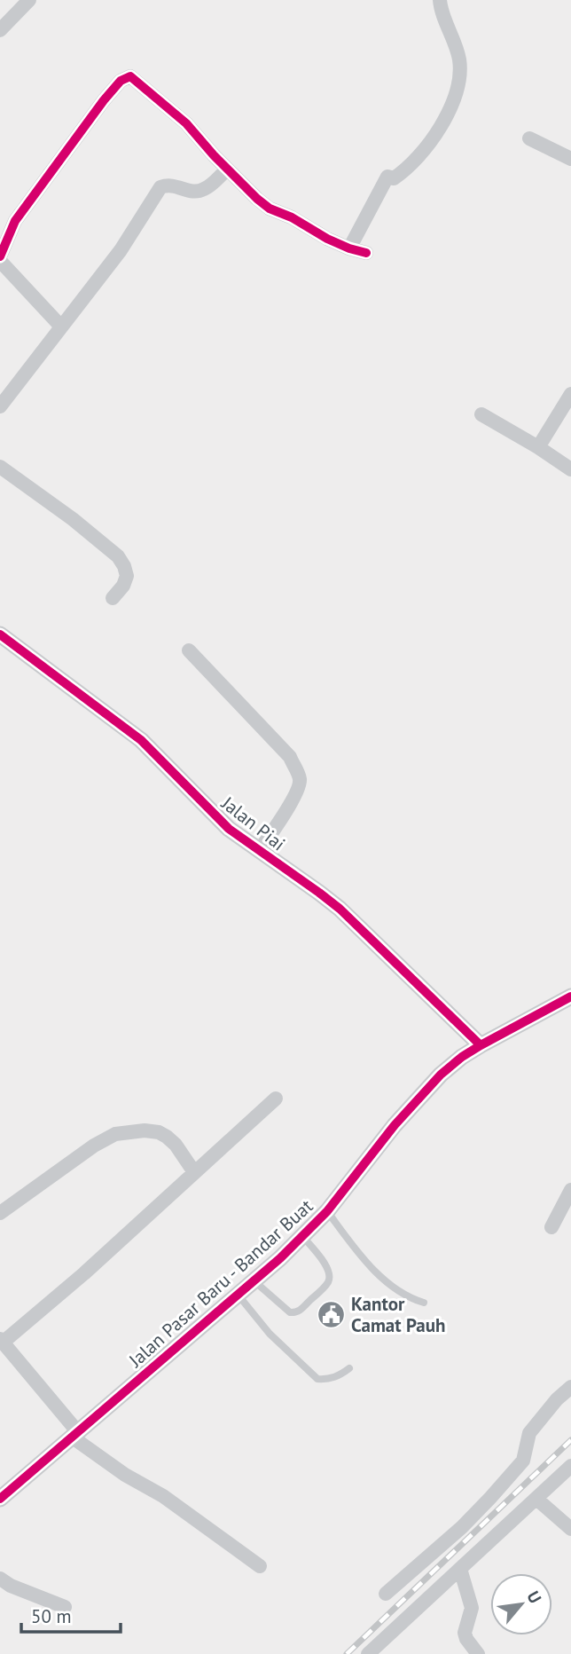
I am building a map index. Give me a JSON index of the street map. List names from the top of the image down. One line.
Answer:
{"streets":{"street":["Jalan Piai","Jalan Pasar Baru - Bandar Buat"]},"crossings":[["Jalan Piai","Jalan Pasar Baru - Bandar Buat"]],"places":{"public building":["Kantor Camat Pauh"]},"scale_bar":"50 m","north":"top right"}
